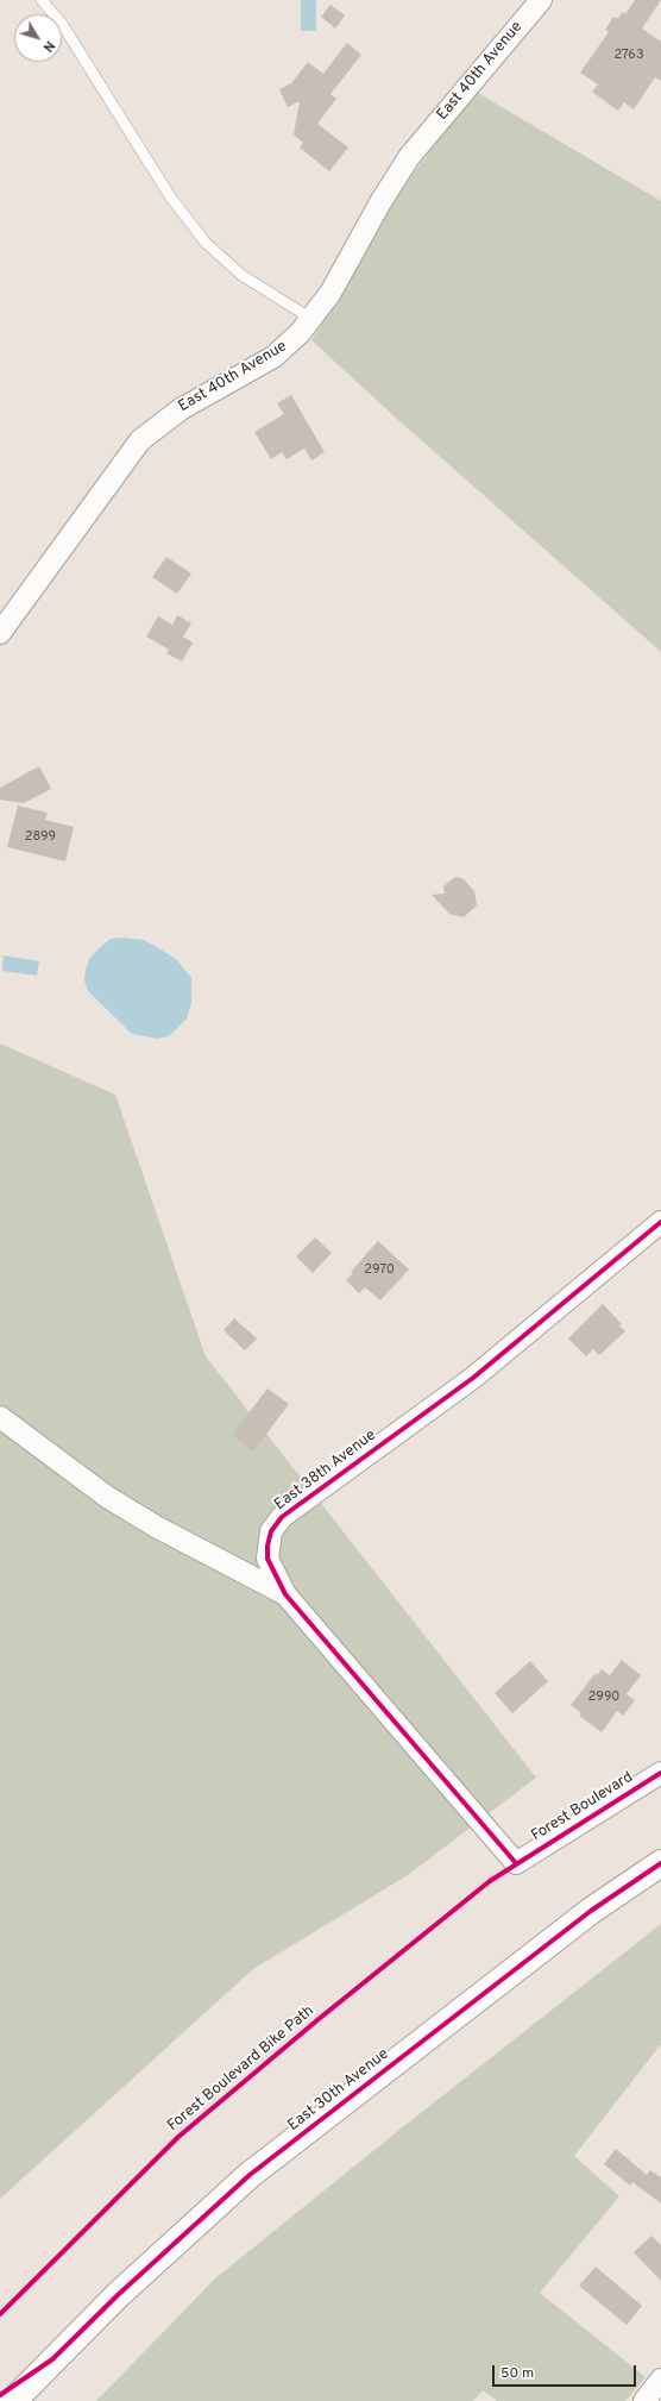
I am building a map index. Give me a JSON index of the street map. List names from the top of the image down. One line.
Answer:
{"streets":{"main road":["East 30th Avenue"],"street":["East 40th Avenue","East 38th Avenue","Forest Boulevard"],"cycle path":["Forest Boulevard Bike Path"]},"crossings":[["East 38th Avenue","Forest Boulevard"]],"house_numbers":["2763","2899","2970","2990"],"scale_bar":"50 m","north":"bottom right"}
